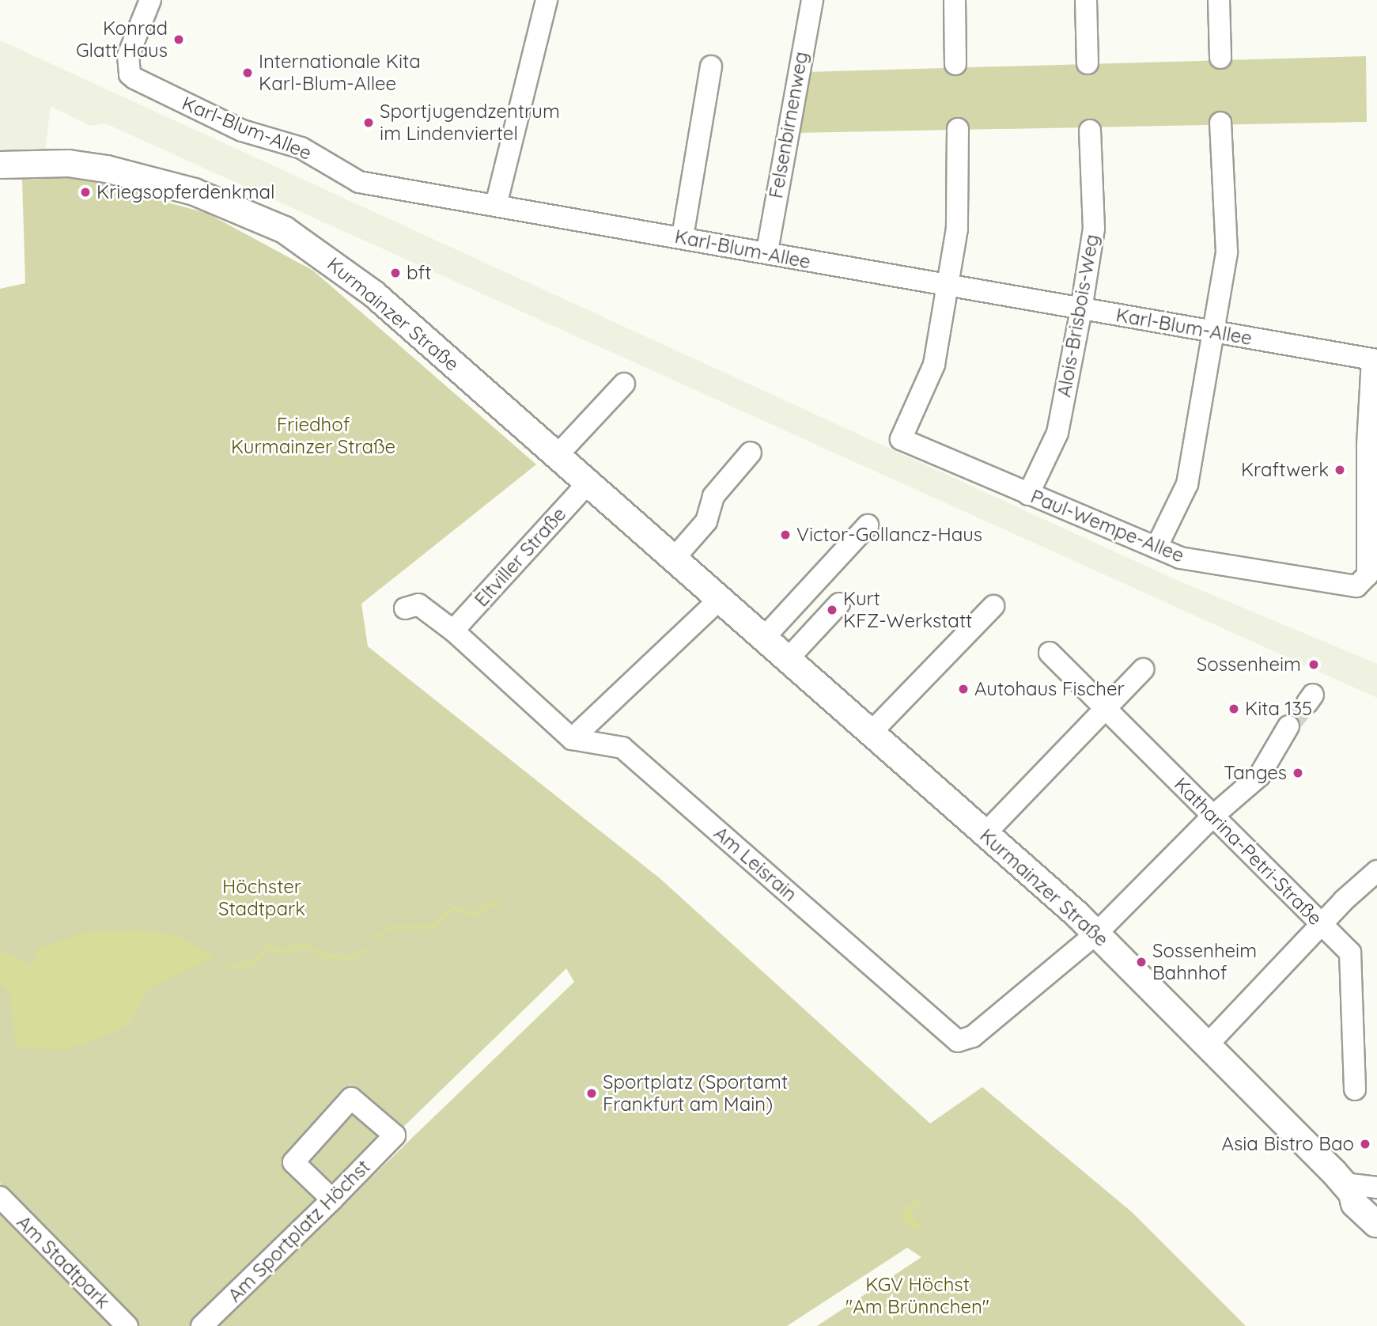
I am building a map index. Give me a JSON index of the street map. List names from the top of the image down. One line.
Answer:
{"streets":{"main road":["Kurmainzer Straße"],"street":["Felsenbirnenweg","Karl-Blum-Allee","Alois-Brisbois-Weg","Paul-Wempe-Allee","Eltviller Straße","Katharina-Petri-Straße","Am Leisrain","Am Sportplatz Höchst","Am Stadtpark"]},"crossings":[["Felsenbirnenweg","Karl-Blum-Allee"],["Karl-Blum-Allee","Alois-Brisbois-Weg"],["Karl-Blum-Allee","Paul-Wempe-Allee"],["Kurmainzer Straße","Eltviller Straße"],["Kurmainzer Straße","Am Leisrain"],["Alois-Brisbois-Weg","Paul-Wempe-Allee"]],"parks":["Friedhof Kurmainzer Straße","Höchster Stadtpark","KGV Höchst \"Am Brünnchen\""],"places":["Konrad Glatt Haus","Internationale Kita Karl-Blum-Allee","Sportjugendzentrum im Lindenviertel","Kriegsopferdenkmal","bft","Kraftwerk","Victor-Gollancz-Haus","Kurt KFZ-Werkstatt","Sossenheim","Autohaus Fischer","Kita 135","Tanges","Sossenheim Bahnhof","Sportplatz (Sportamt Frankfurt am Main)","Asia Bistro Bao"]}
